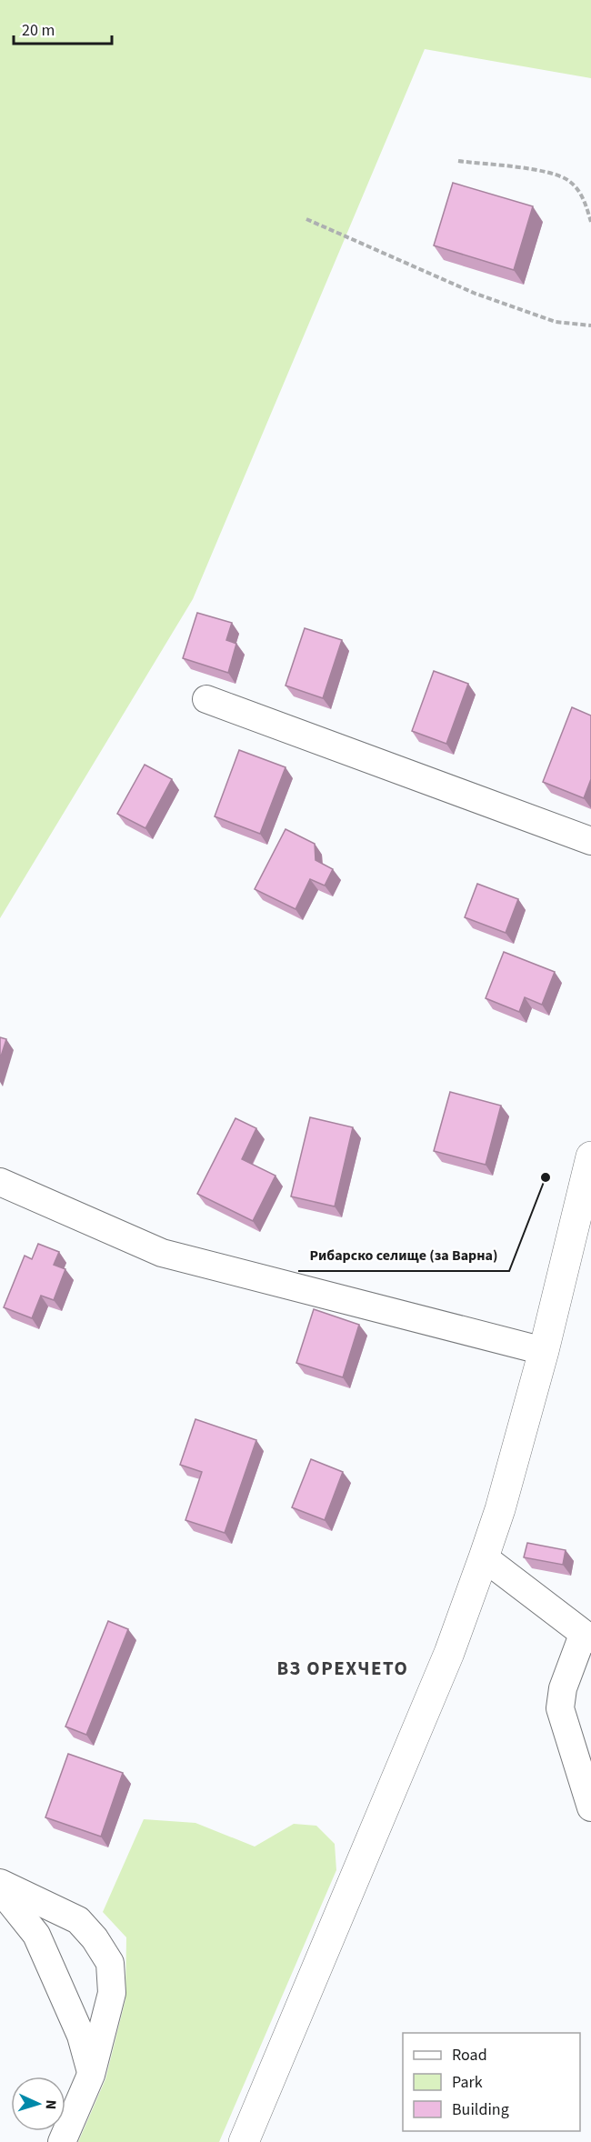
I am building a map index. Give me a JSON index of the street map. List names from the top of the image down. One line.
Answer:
{"districts":["ВЗ ОРЕХЧЕТО"],"places":["Рибарско селище (за Варна)"],"legend":["Road","Park","Building"],"scale_bar":"20 m","north":"right"}
